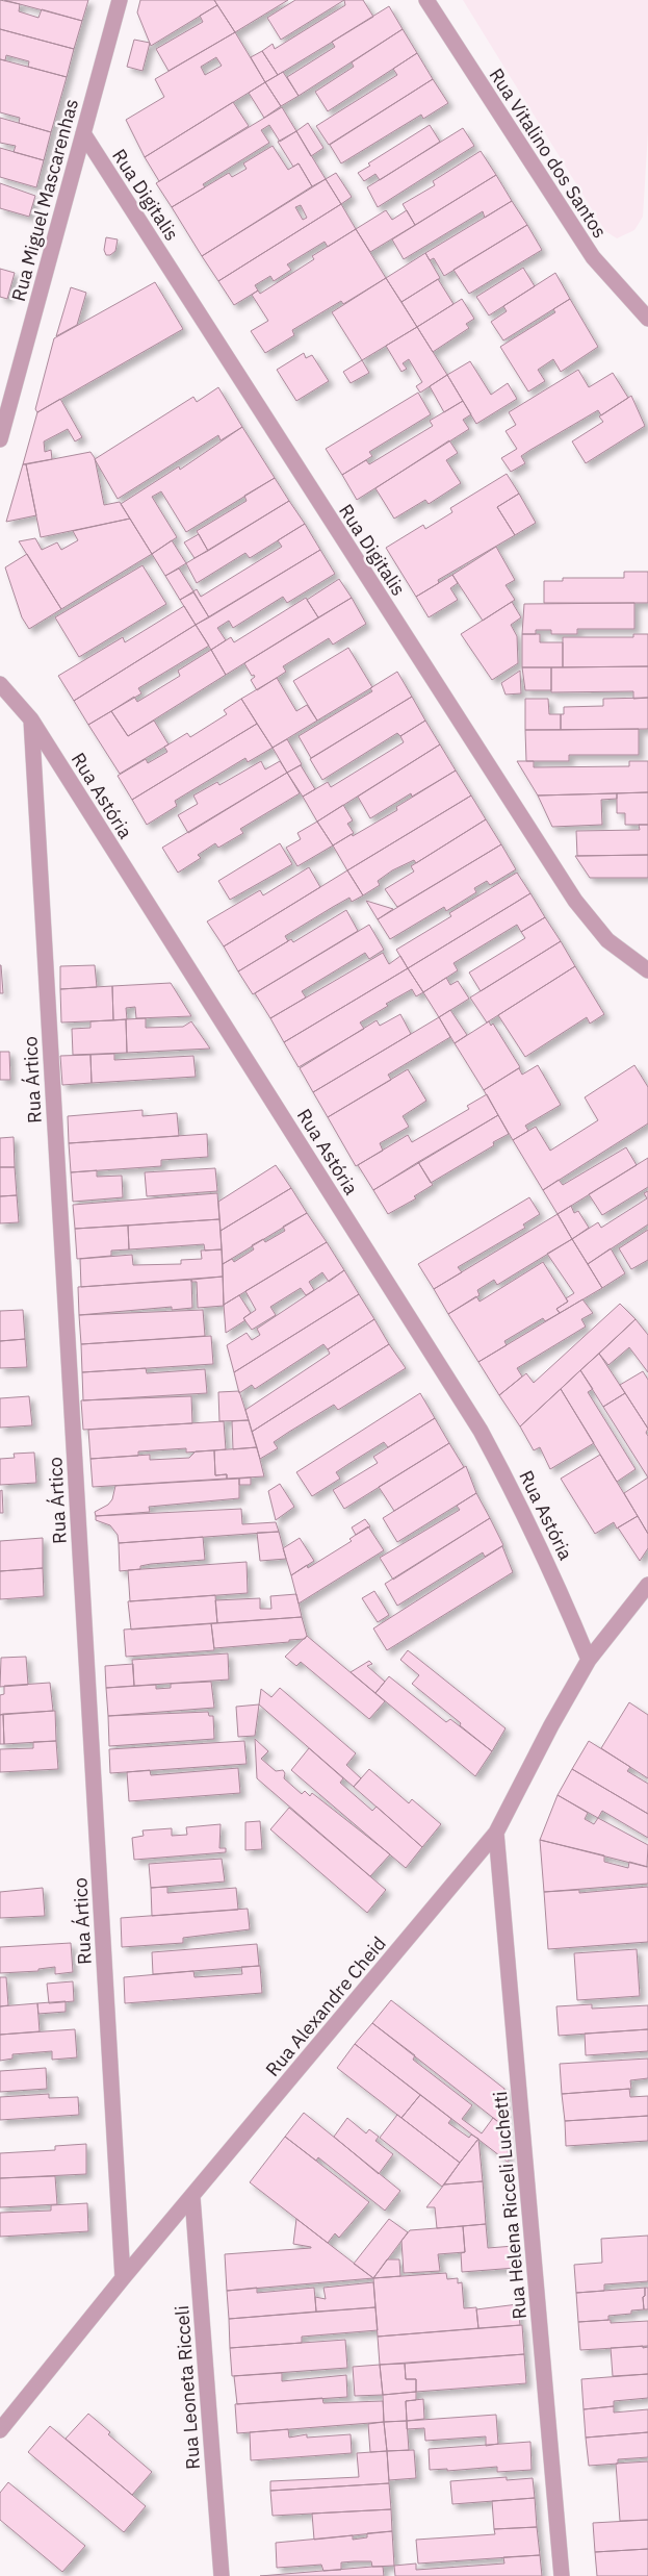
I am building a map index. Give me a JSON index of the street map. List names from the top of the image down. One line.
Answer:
{"streets":{"street":["Rua Vitalino dos Santos","Rua Digitalis","Rua Miguel Mascarenhas","Rua Astória","Rua Ártico","Rua Alexandre Cheid","Rua Helena Ricceli Luchetti","Rua Leoneta Ricceli"]},"crossings":[["Rua Digitalis","Rua Miguel Mascarenhas"],["Rua Astória","Rua Ártico"],["Rua Astória","Rua Alexandre Cheid"],["Rua Ártico","Rua Alexandre Cheid"],["Rua Alexandre Cheid","Rua Helena Ricceli Luchetti"],["Rua Alexandre Cheid","Rua Leoneta Ricceli"]]}
